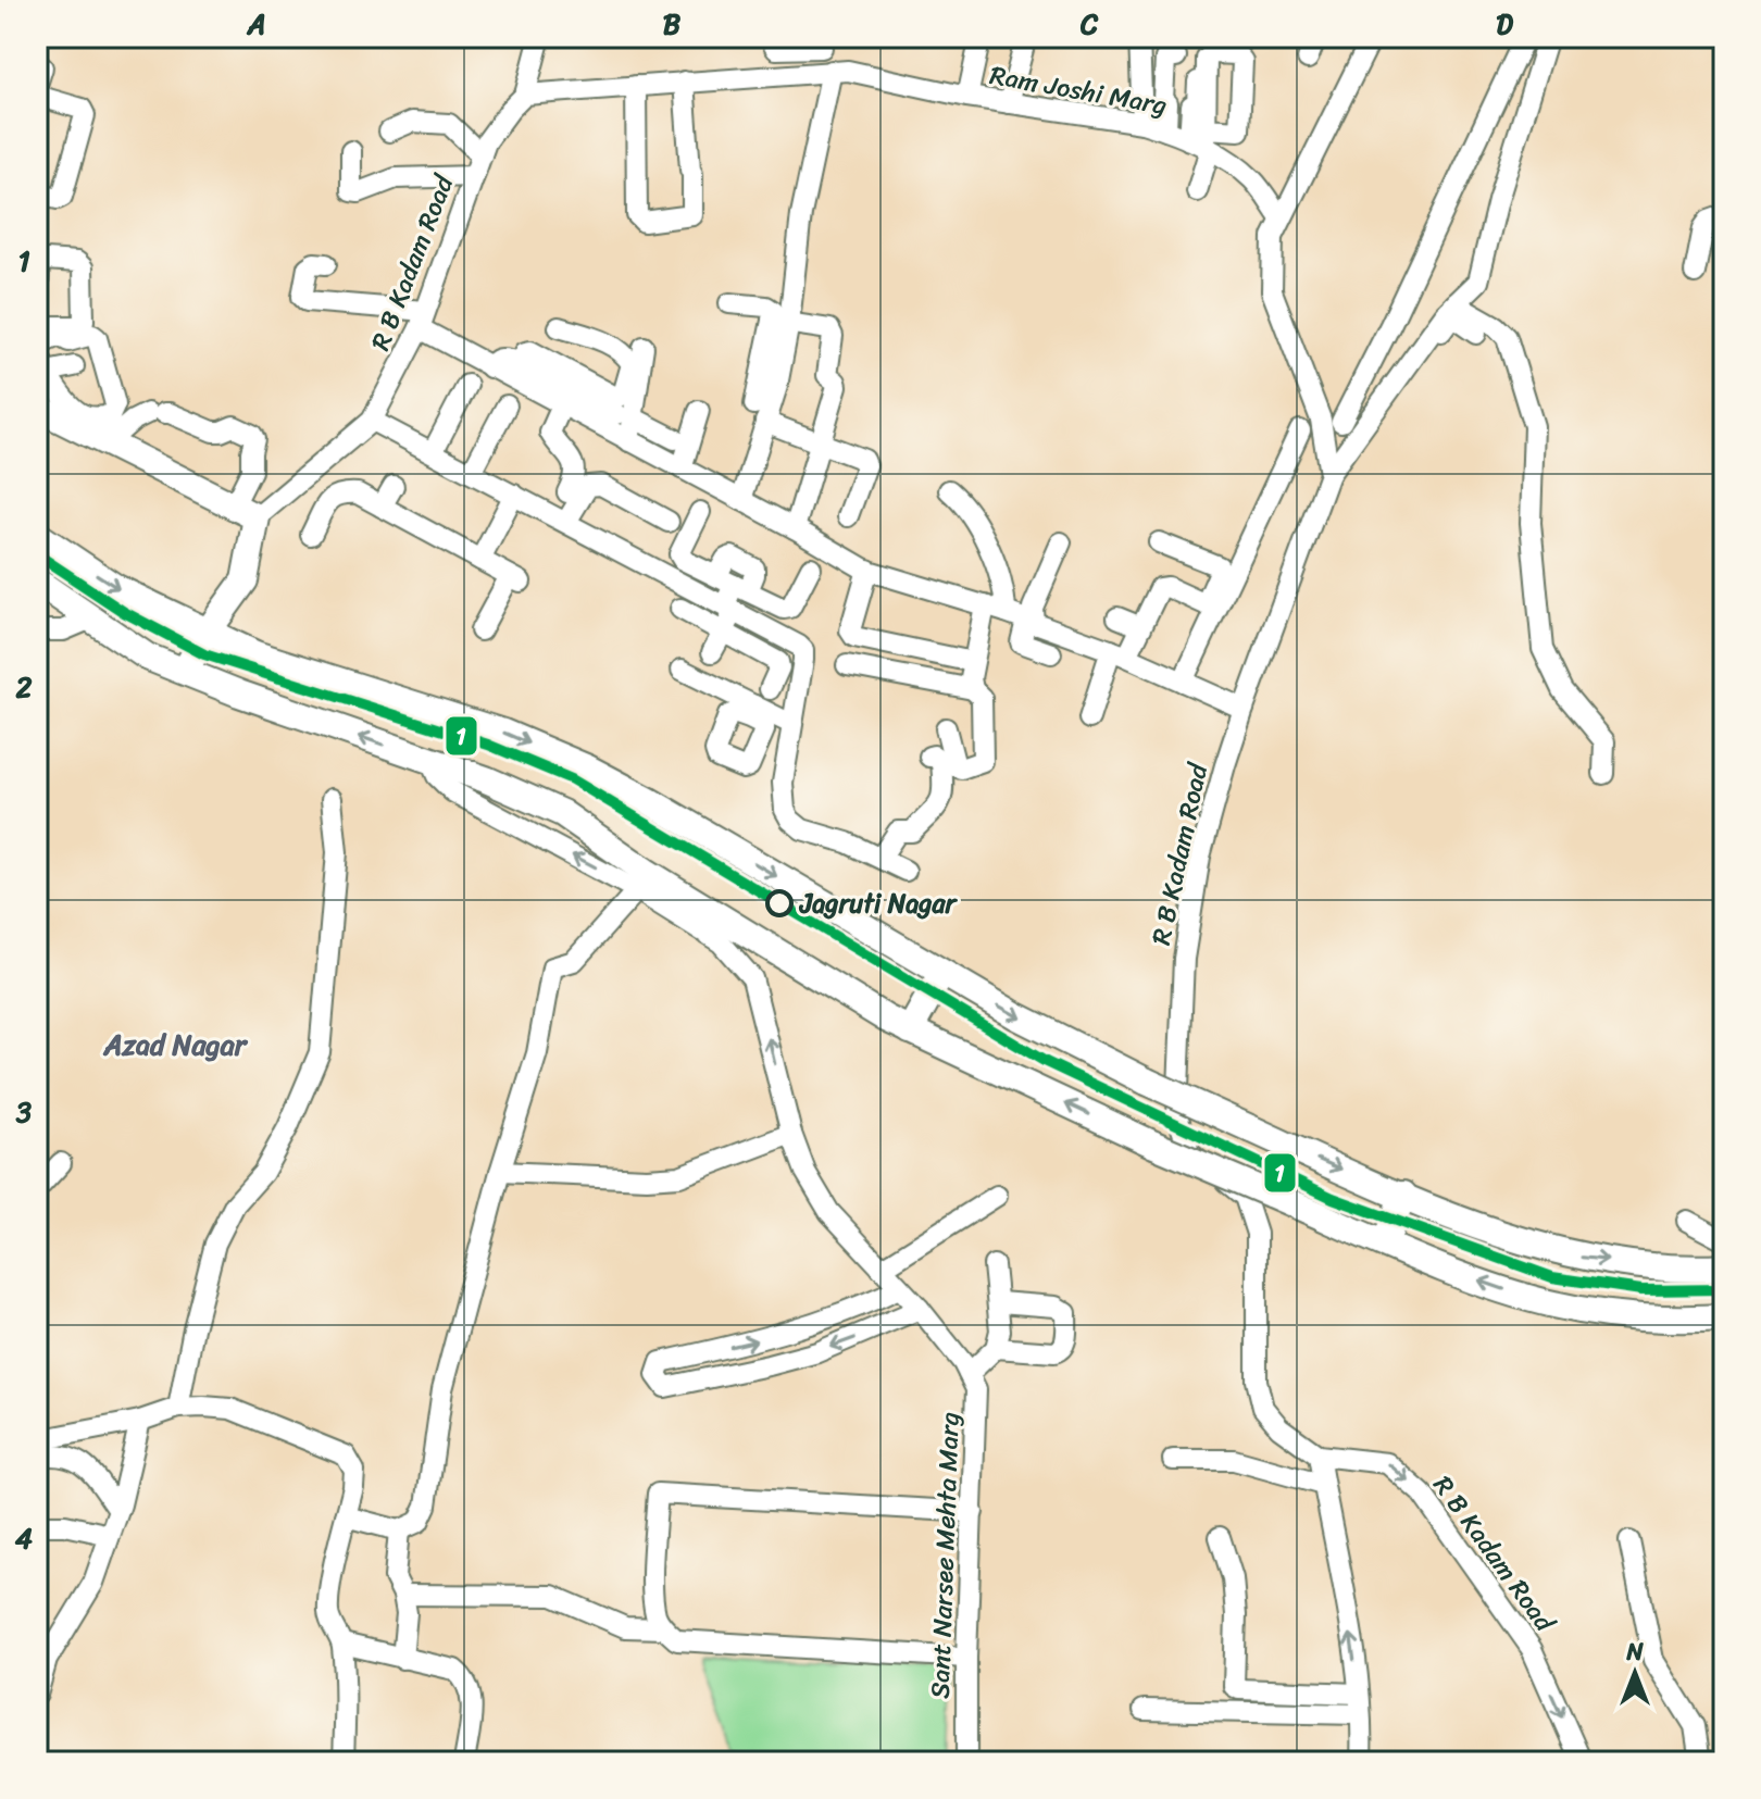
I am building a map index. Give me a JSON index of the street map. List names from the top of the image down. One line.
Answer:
{"streets":{"street":["Ram Joshi Marg","R B Kadam Road","Sant Narsee Mehta Marg"]},"crossings":[["Ram Joshi Marg","R B Kadam Road"]],"one_way":["Sant Narsee Mehta Marg"],"districts":["Azad Nagar"],"places":["Jagruti Nagar"],"lines":["transit line 1"],"north":"top","grid":{"columns":["A","B","C","D"],"rows":["1","2","3","4"]}}
